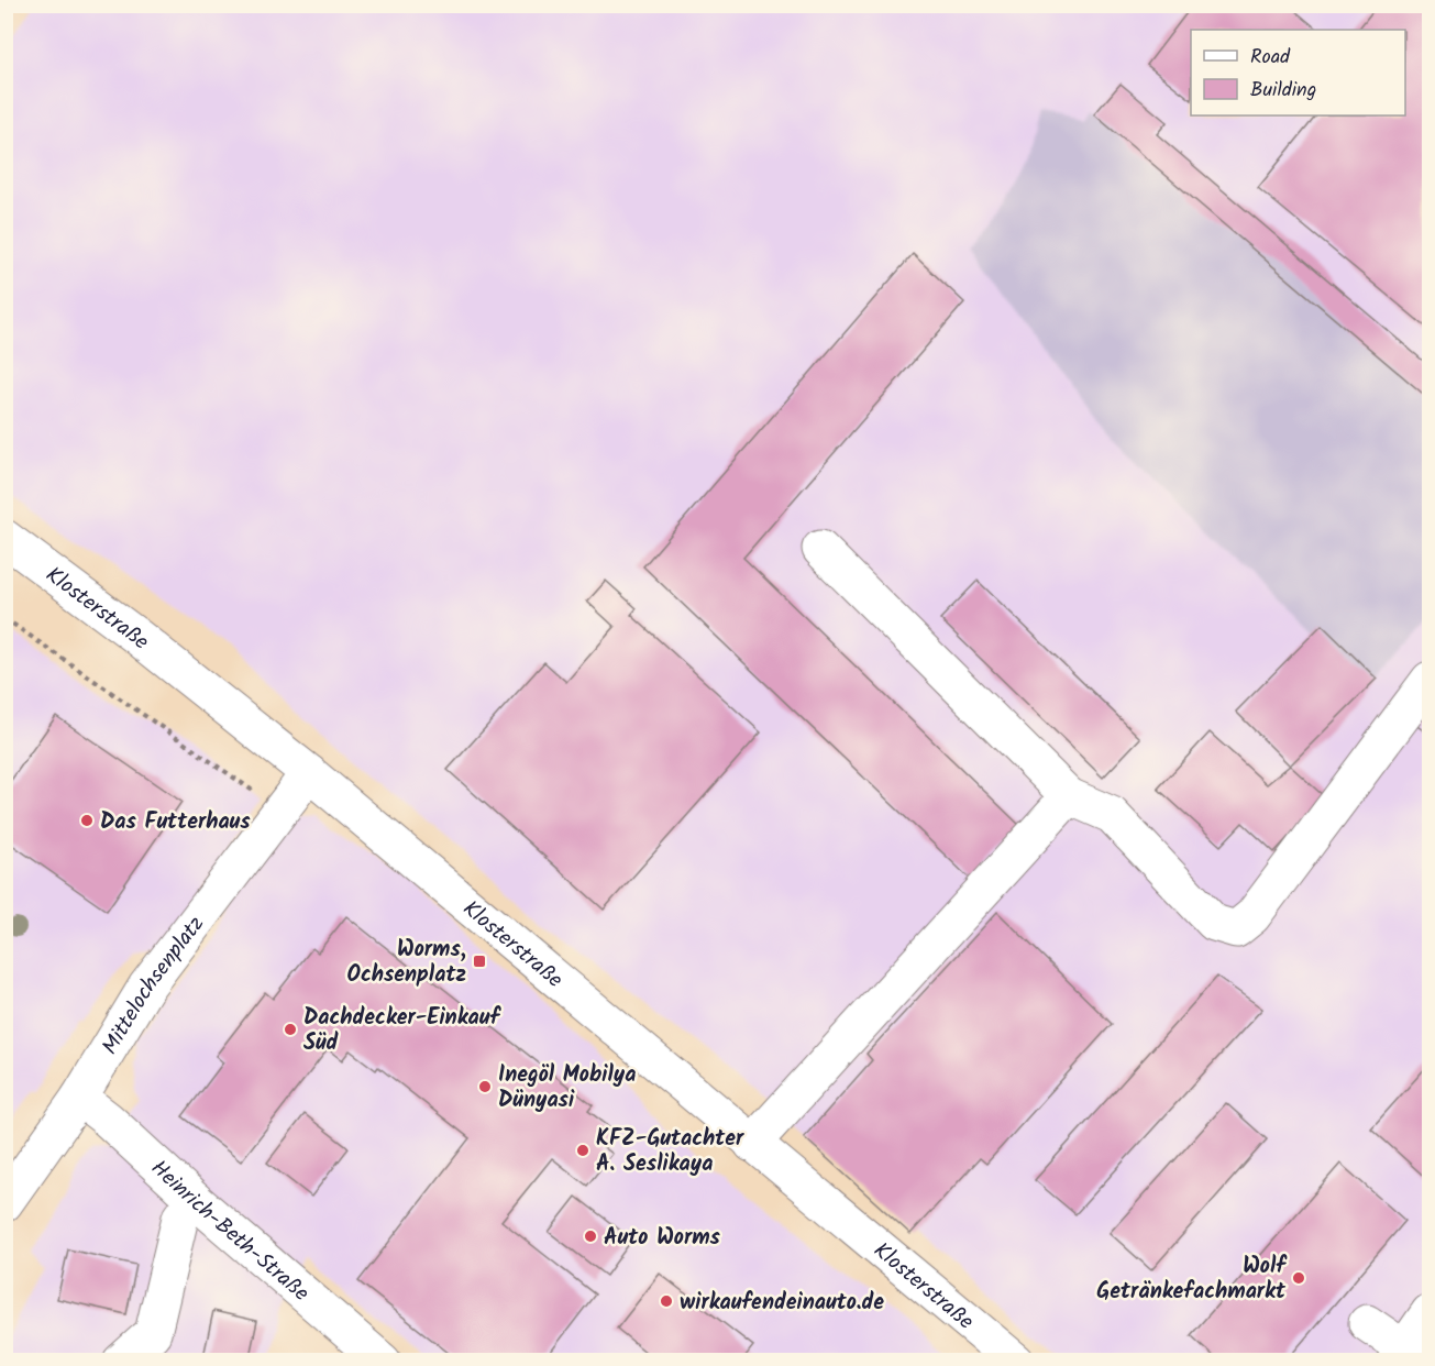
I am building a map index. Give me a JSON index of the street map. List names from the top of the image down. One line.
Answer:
{"streets":{"street":["Klosterstraße","Mittelochsenplatz","Heinrich-Beth-Straße"]},"crossings":[["Klosterstraße","Mittelochsenplatz"],["Mittelochsenplatz","Heinrich-Beth-Straße"]],"places":{"other":["Das Futterhaus","Dachdecker-Einkauf Süd","Inegöl Mobilya Dünyasi","KFZ-Gutachter A. Seslikaya","Auto Worms","Wolf Getränkefachmarkt","wirkaufendeinauto.de"],"transit":["Worms, Ochsenplatz"]},"legend":["Road","Building"]}
